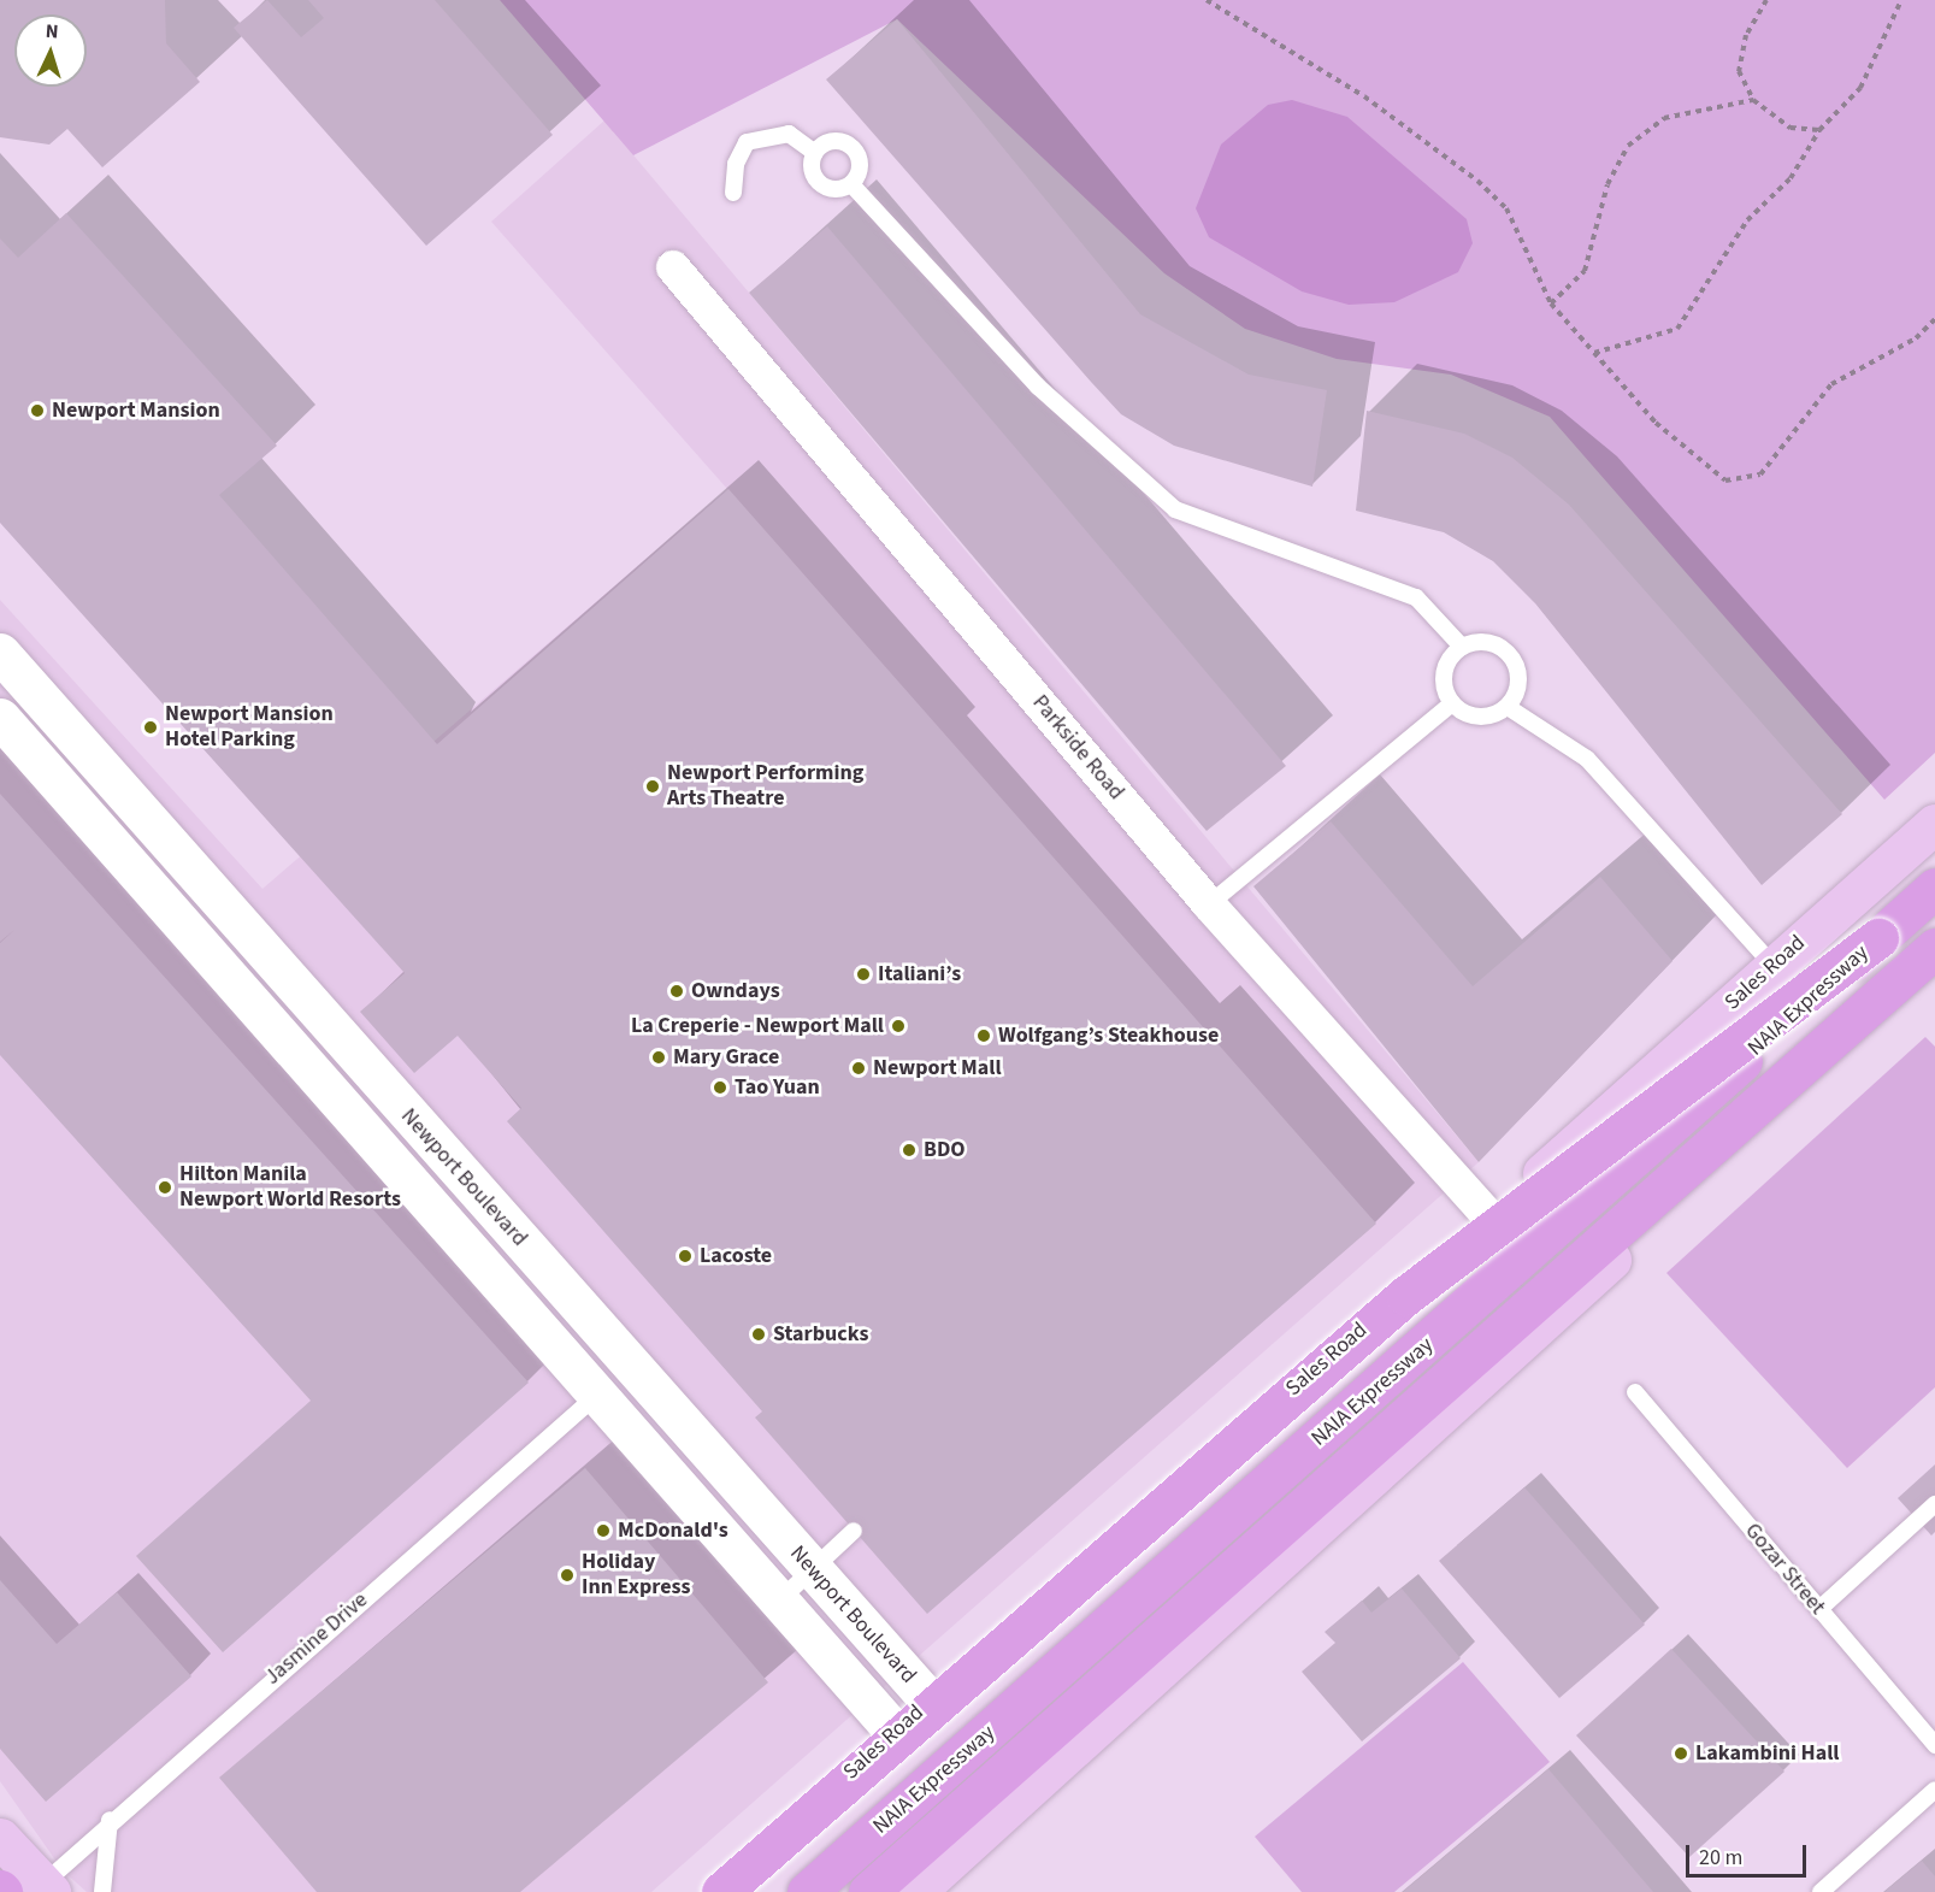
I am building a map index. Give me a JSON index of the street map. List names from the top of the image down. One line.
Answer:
{"streets":{"highway":["NAIA Expressway"],"main road":["Sales Road"],"street":["Parkside Road","Newport Boulevard"],"lane":["Gozar Street","Jasmine Drive"]},"crossings":[["Parkside Road","Sales Road"],["Sales Road","Newport Boulevard"],["Newport Boulevard","Jasmine Drive"]],"places":["Newport Mansion","Newport Mansion Hotel Parking","Newport Performing Arts Theatre","Italiani’s","Owndays","La Creperie - Newport Mall","Wolfgang’s Steakhouse","Mary Grace","Newport Mall","Tao Yuan","BDO","Hilton Manila Newport World Resorts","Lacoste","Starbucks","McDonald's","Holiday Inn Express","Lakambini Hall"],"scale_bar":"20 m","north":"top"}
